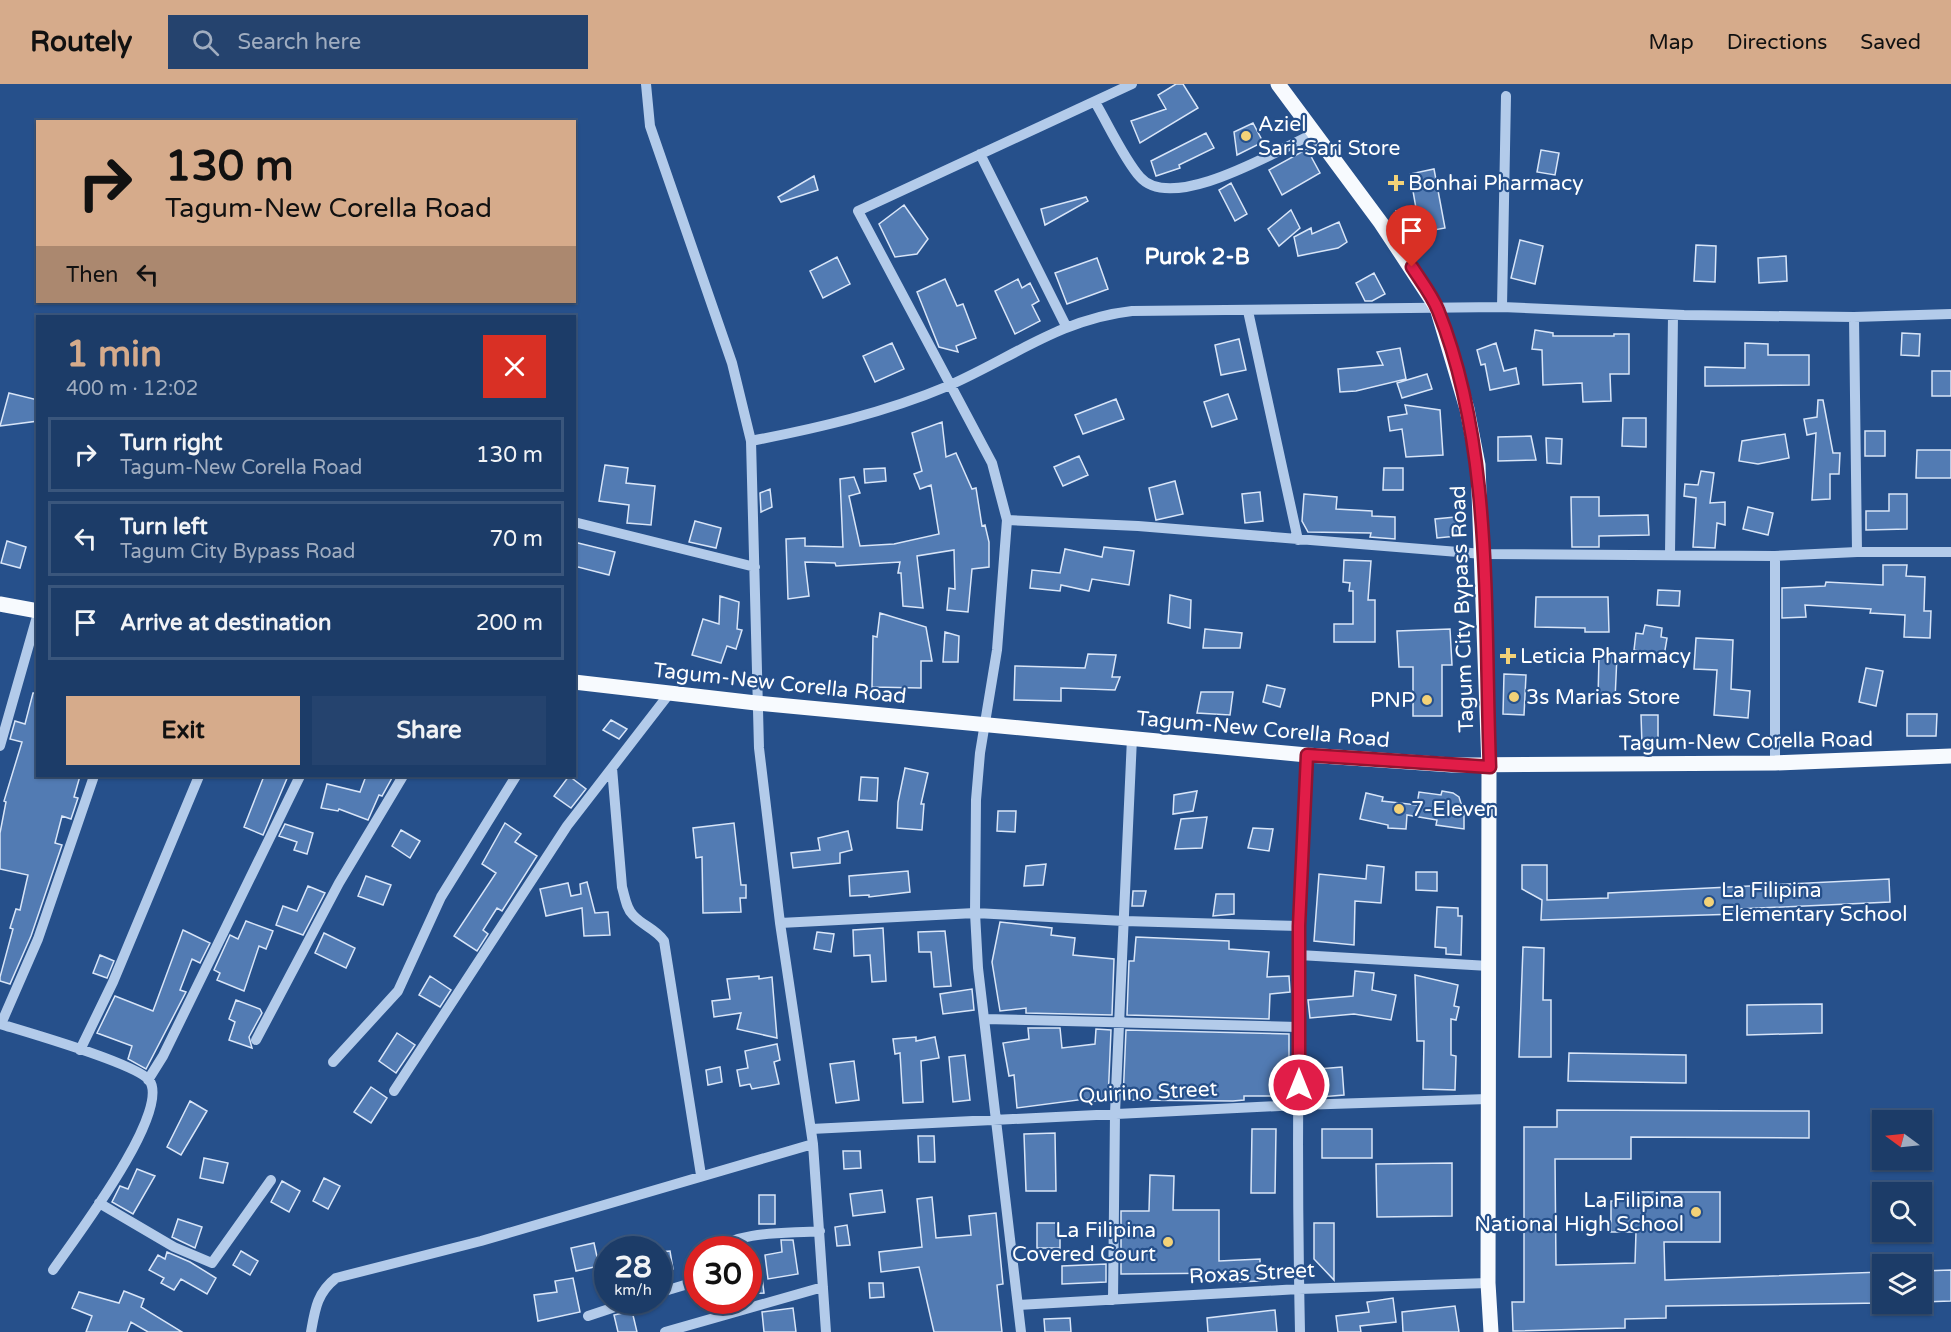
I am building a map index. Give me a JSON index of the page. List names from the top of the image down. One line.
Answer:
{"streets":{"main road":["Tagum City Bypass Road","Tagum-New Corella Road"],"street":["Quirino Street","Roxas Street"]},"crossings":[["Tagum City Bypass Road","Tagum-New Corella Road"],["Tagum City Bypass Road","Quirino Street"],["Tagum City Bypass Road","Roxas Street"]],"districts":["Purok 2-B"],"places":{"other":["Aziel Sari-Sari Store","3s Marias Store","PNP","7-Eleven","La Filipina Elementary School","La Filipina National High School","La Filipina Covered Court"],"health":["Bonhai Pharmacy","Leticia Pharmacy"]},"north":"left","page":{"header":"Routely","search":"Search here","nav":["Map","Directions","Saved"],"turn":["130 m","Tagum-New Corella Road"],"then":"Then","heading":["1 min","400 m · 12:02"],"list":[{"name":"Turn right","note":"Tagum-New Corella Road","value":"130 m"},{"name":"Turn left","note":"Tagum City Bypass Road","value":"70 m"},{"name":"Arrive at destination","value":"200 m"}],"buttons":["Exit","Share"],"speed":"28 km/h","limit":"30"}}
